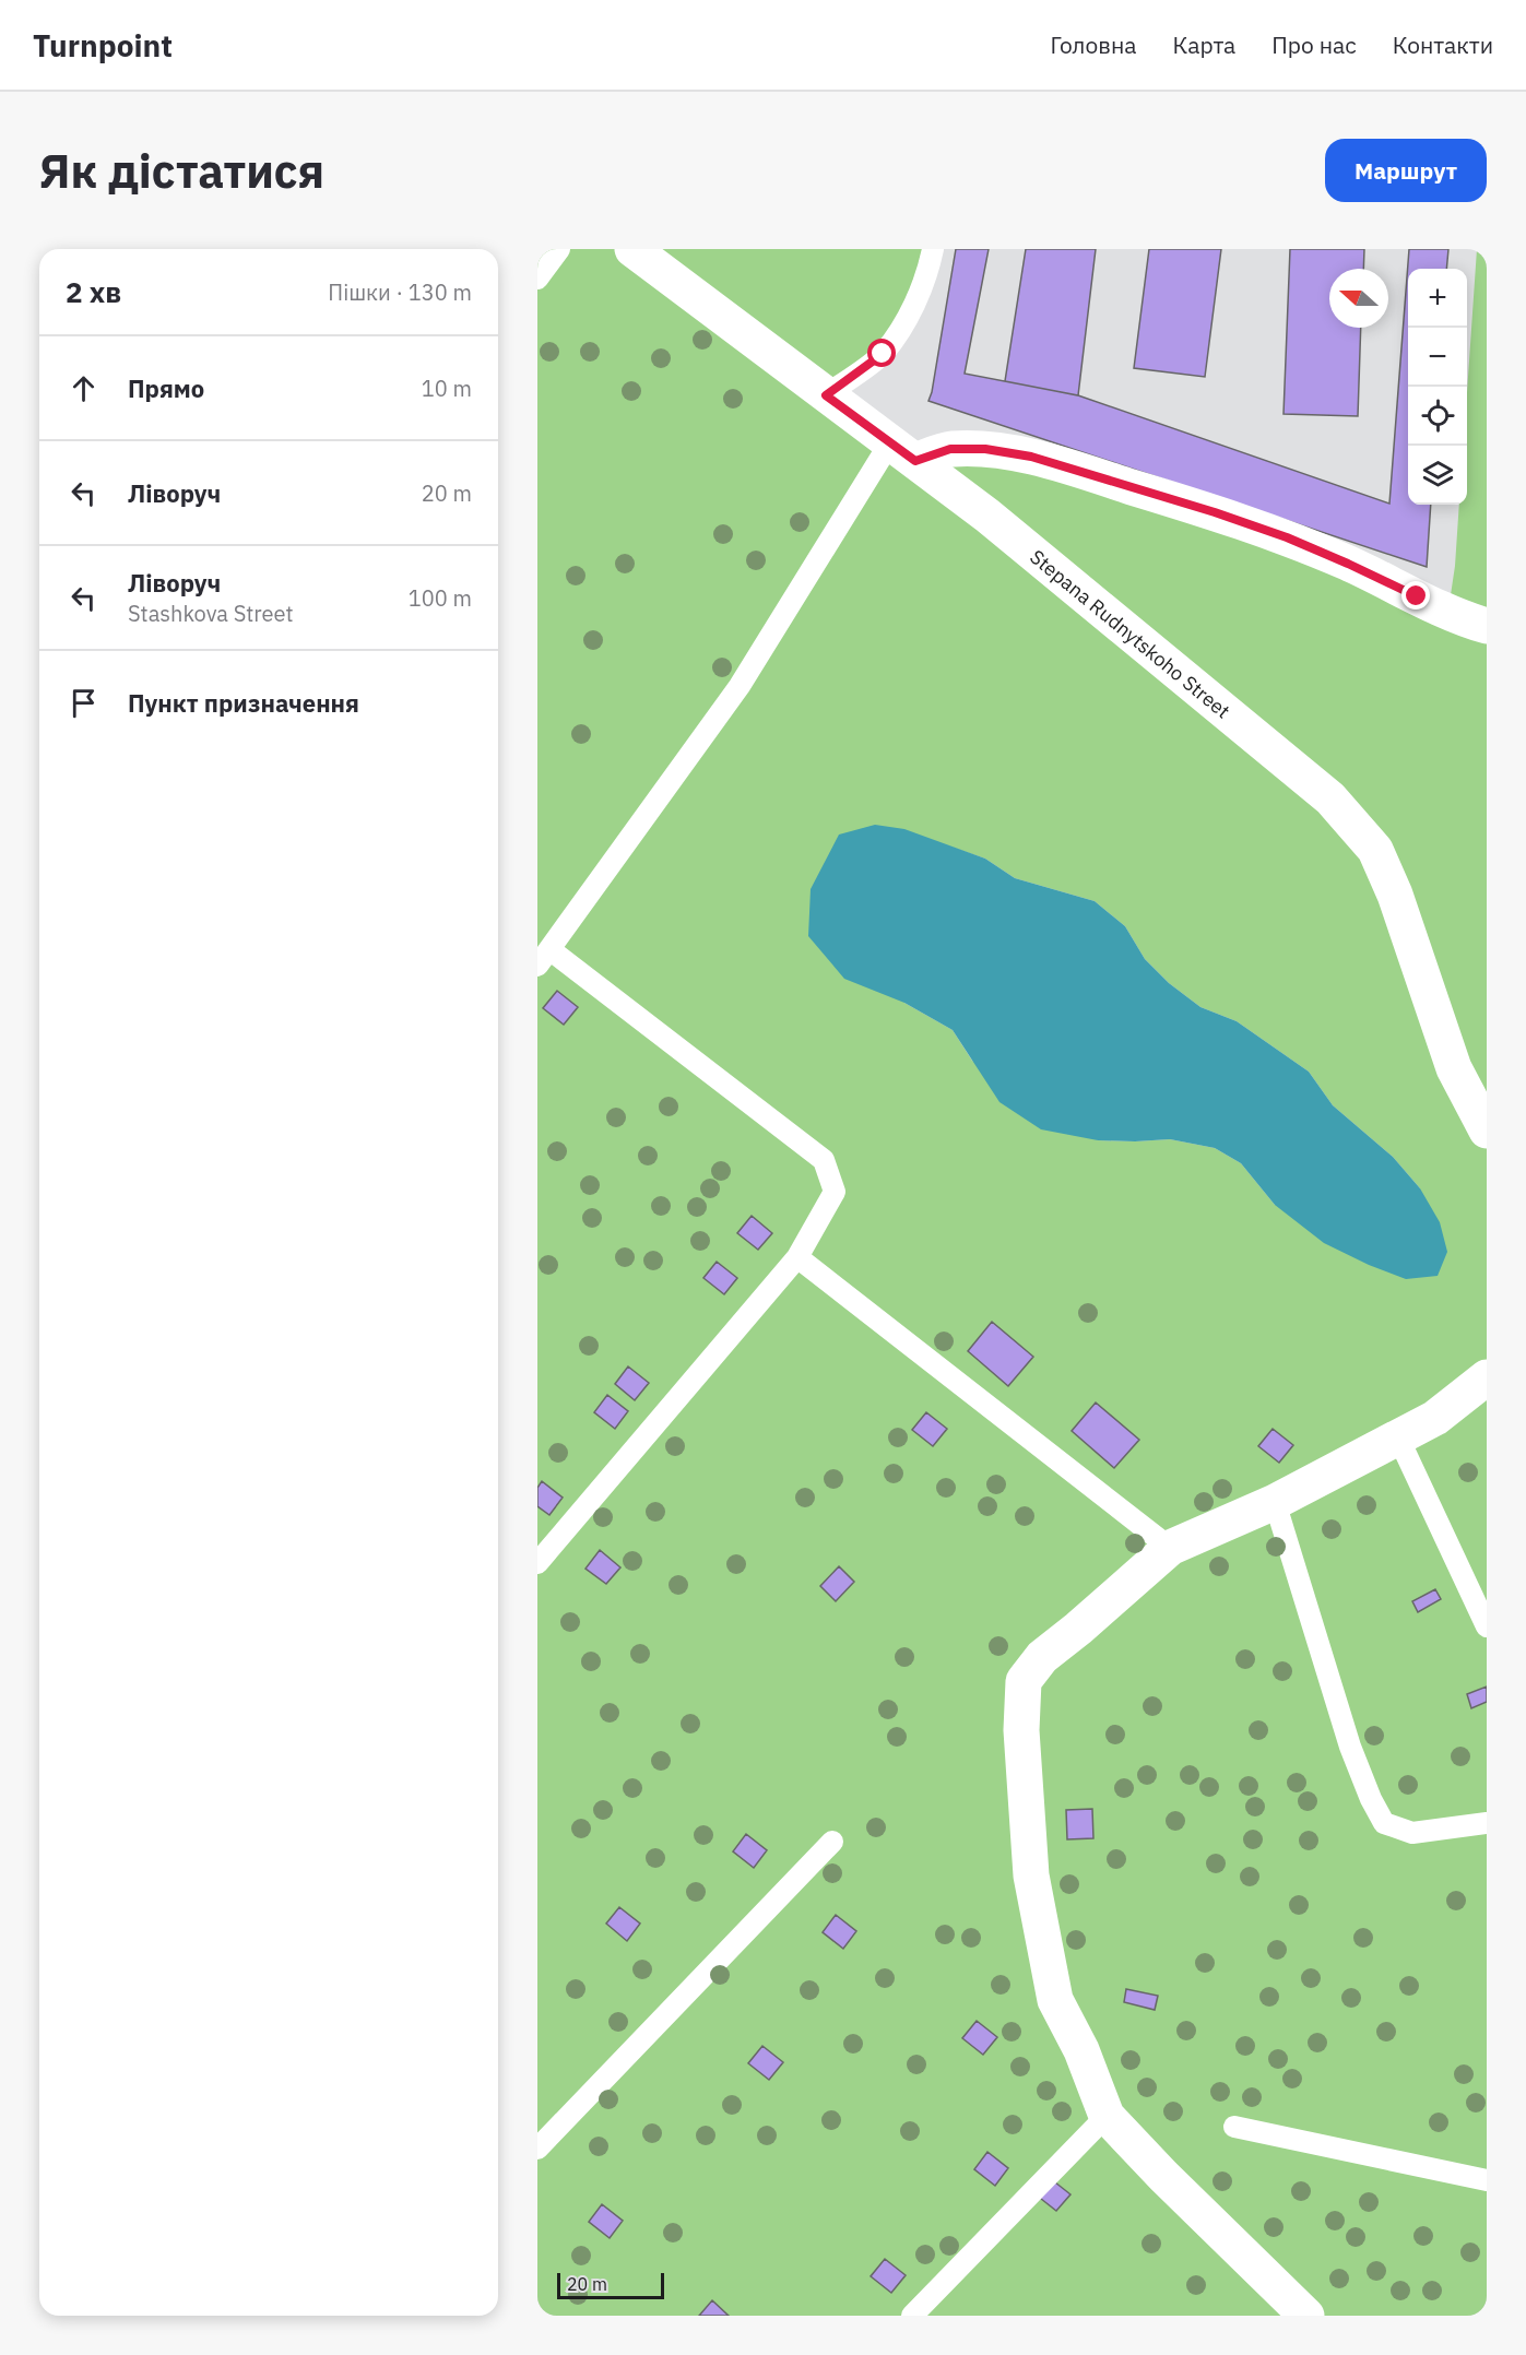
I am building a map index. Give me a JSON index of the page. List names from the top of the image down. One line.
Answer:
{"streets":{"street":["Stepana Rudnytskoho Street"]},"scale_bar":"20 m","north":"left","page":{"header":"Turnpoint","nav":["Головна","Карта","Про нас","Контакти"],"buttons":"Маршрут","title":"Як дістатися","heading":["2 хв","Пішки · 130 m"],"map_buttons":["+","−"],"list":[["Прямо","10 m"],["Ліворуч","20 m"],["Ліворуч","Stashkova Street","100 m"],"Пункт призначення"],"scale":"20 m"}}
